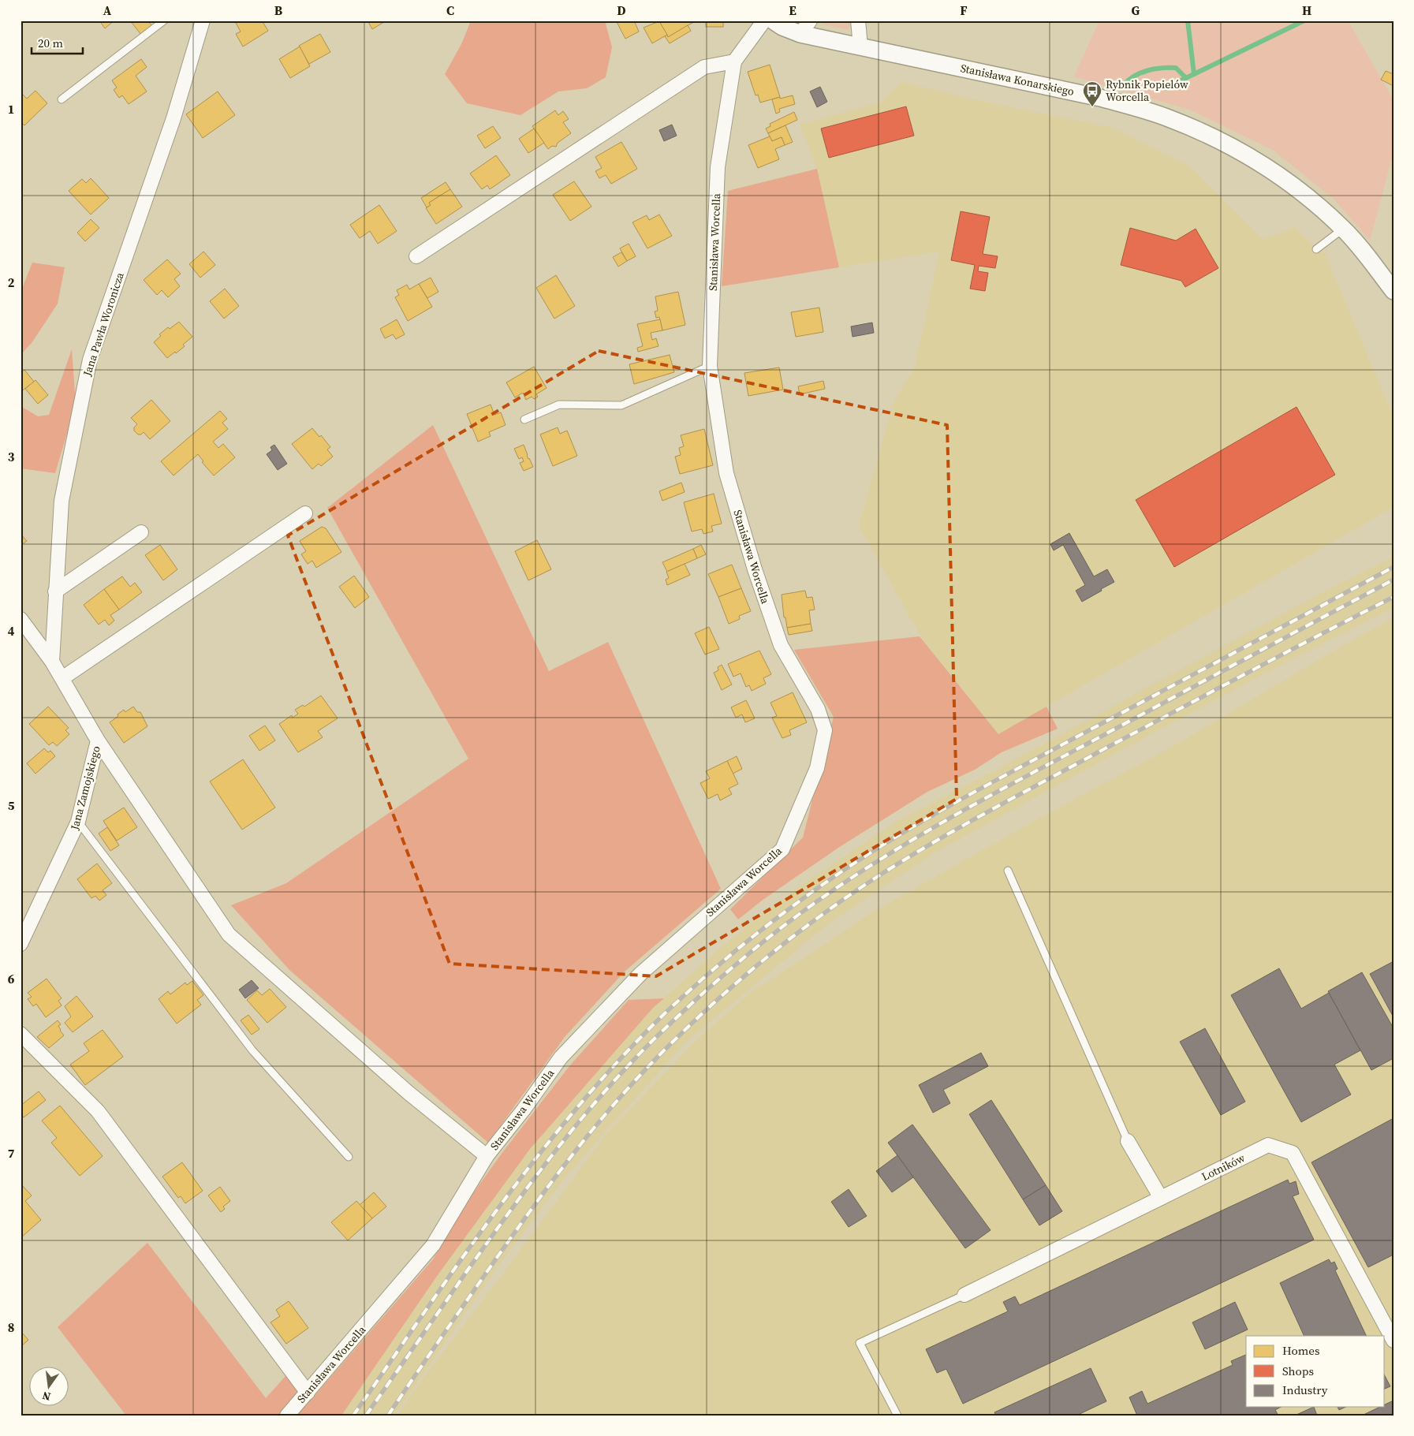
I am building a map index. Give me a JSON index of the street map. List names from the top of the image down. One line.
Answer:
{"streets":{"street":["Stanisława Konarskiego","Stanisława Worcella","Jana Pawła Woronicza","Jana Zamojskiego","Lotników"]},"crossings":[["Jana Pawła Woronicza","Jana Zamojskiego"]],"places":{"bus stop":["Rybnik Popielów Worcella"]},"legend":["Homes","Shops","Industry"],"scale_bar":"20 m","north":"bottom","grid":{"columns":["A","B","C","D","E","F","G","H"],"rows":["1","2","3","4","5","6","7","8"]}}
